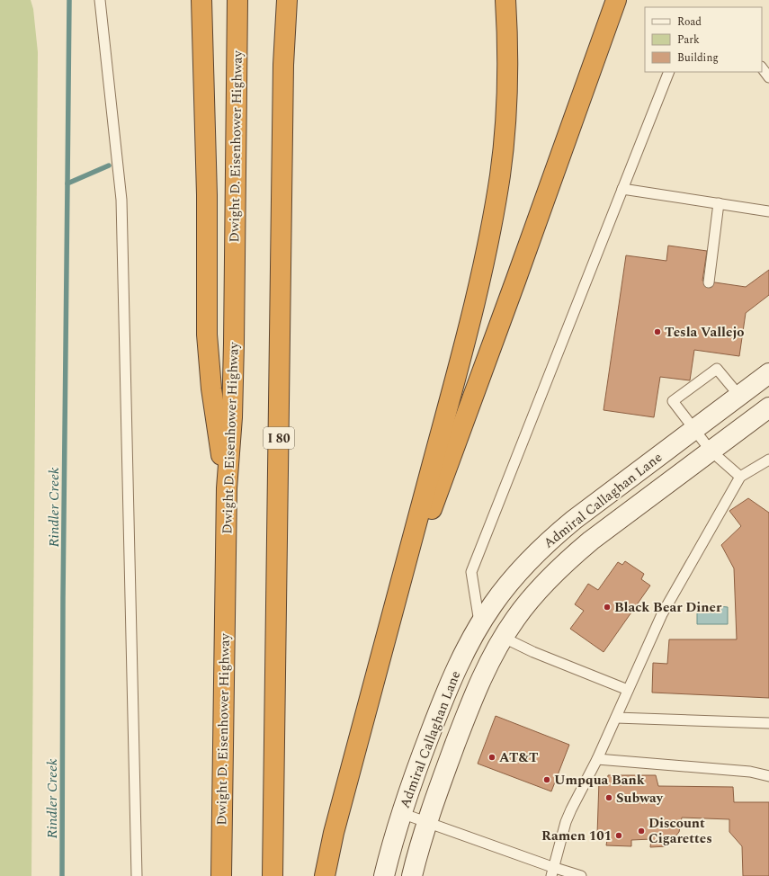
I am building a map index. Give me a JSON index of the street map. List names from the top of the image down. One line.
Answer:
{"streets":{"highway":["Dwight D. Eisenhower Highway","I 80"],"main road":["Admiral Callaghan Lane"]},"water":["Rindler Creek"],"places":["Tesla Vallejo","Black Bear Diner","AT&T","Umpqua Bank","Subway","Discount Cigarettes","Ramen 101"],"legend":["Road","Park","Building"]}
